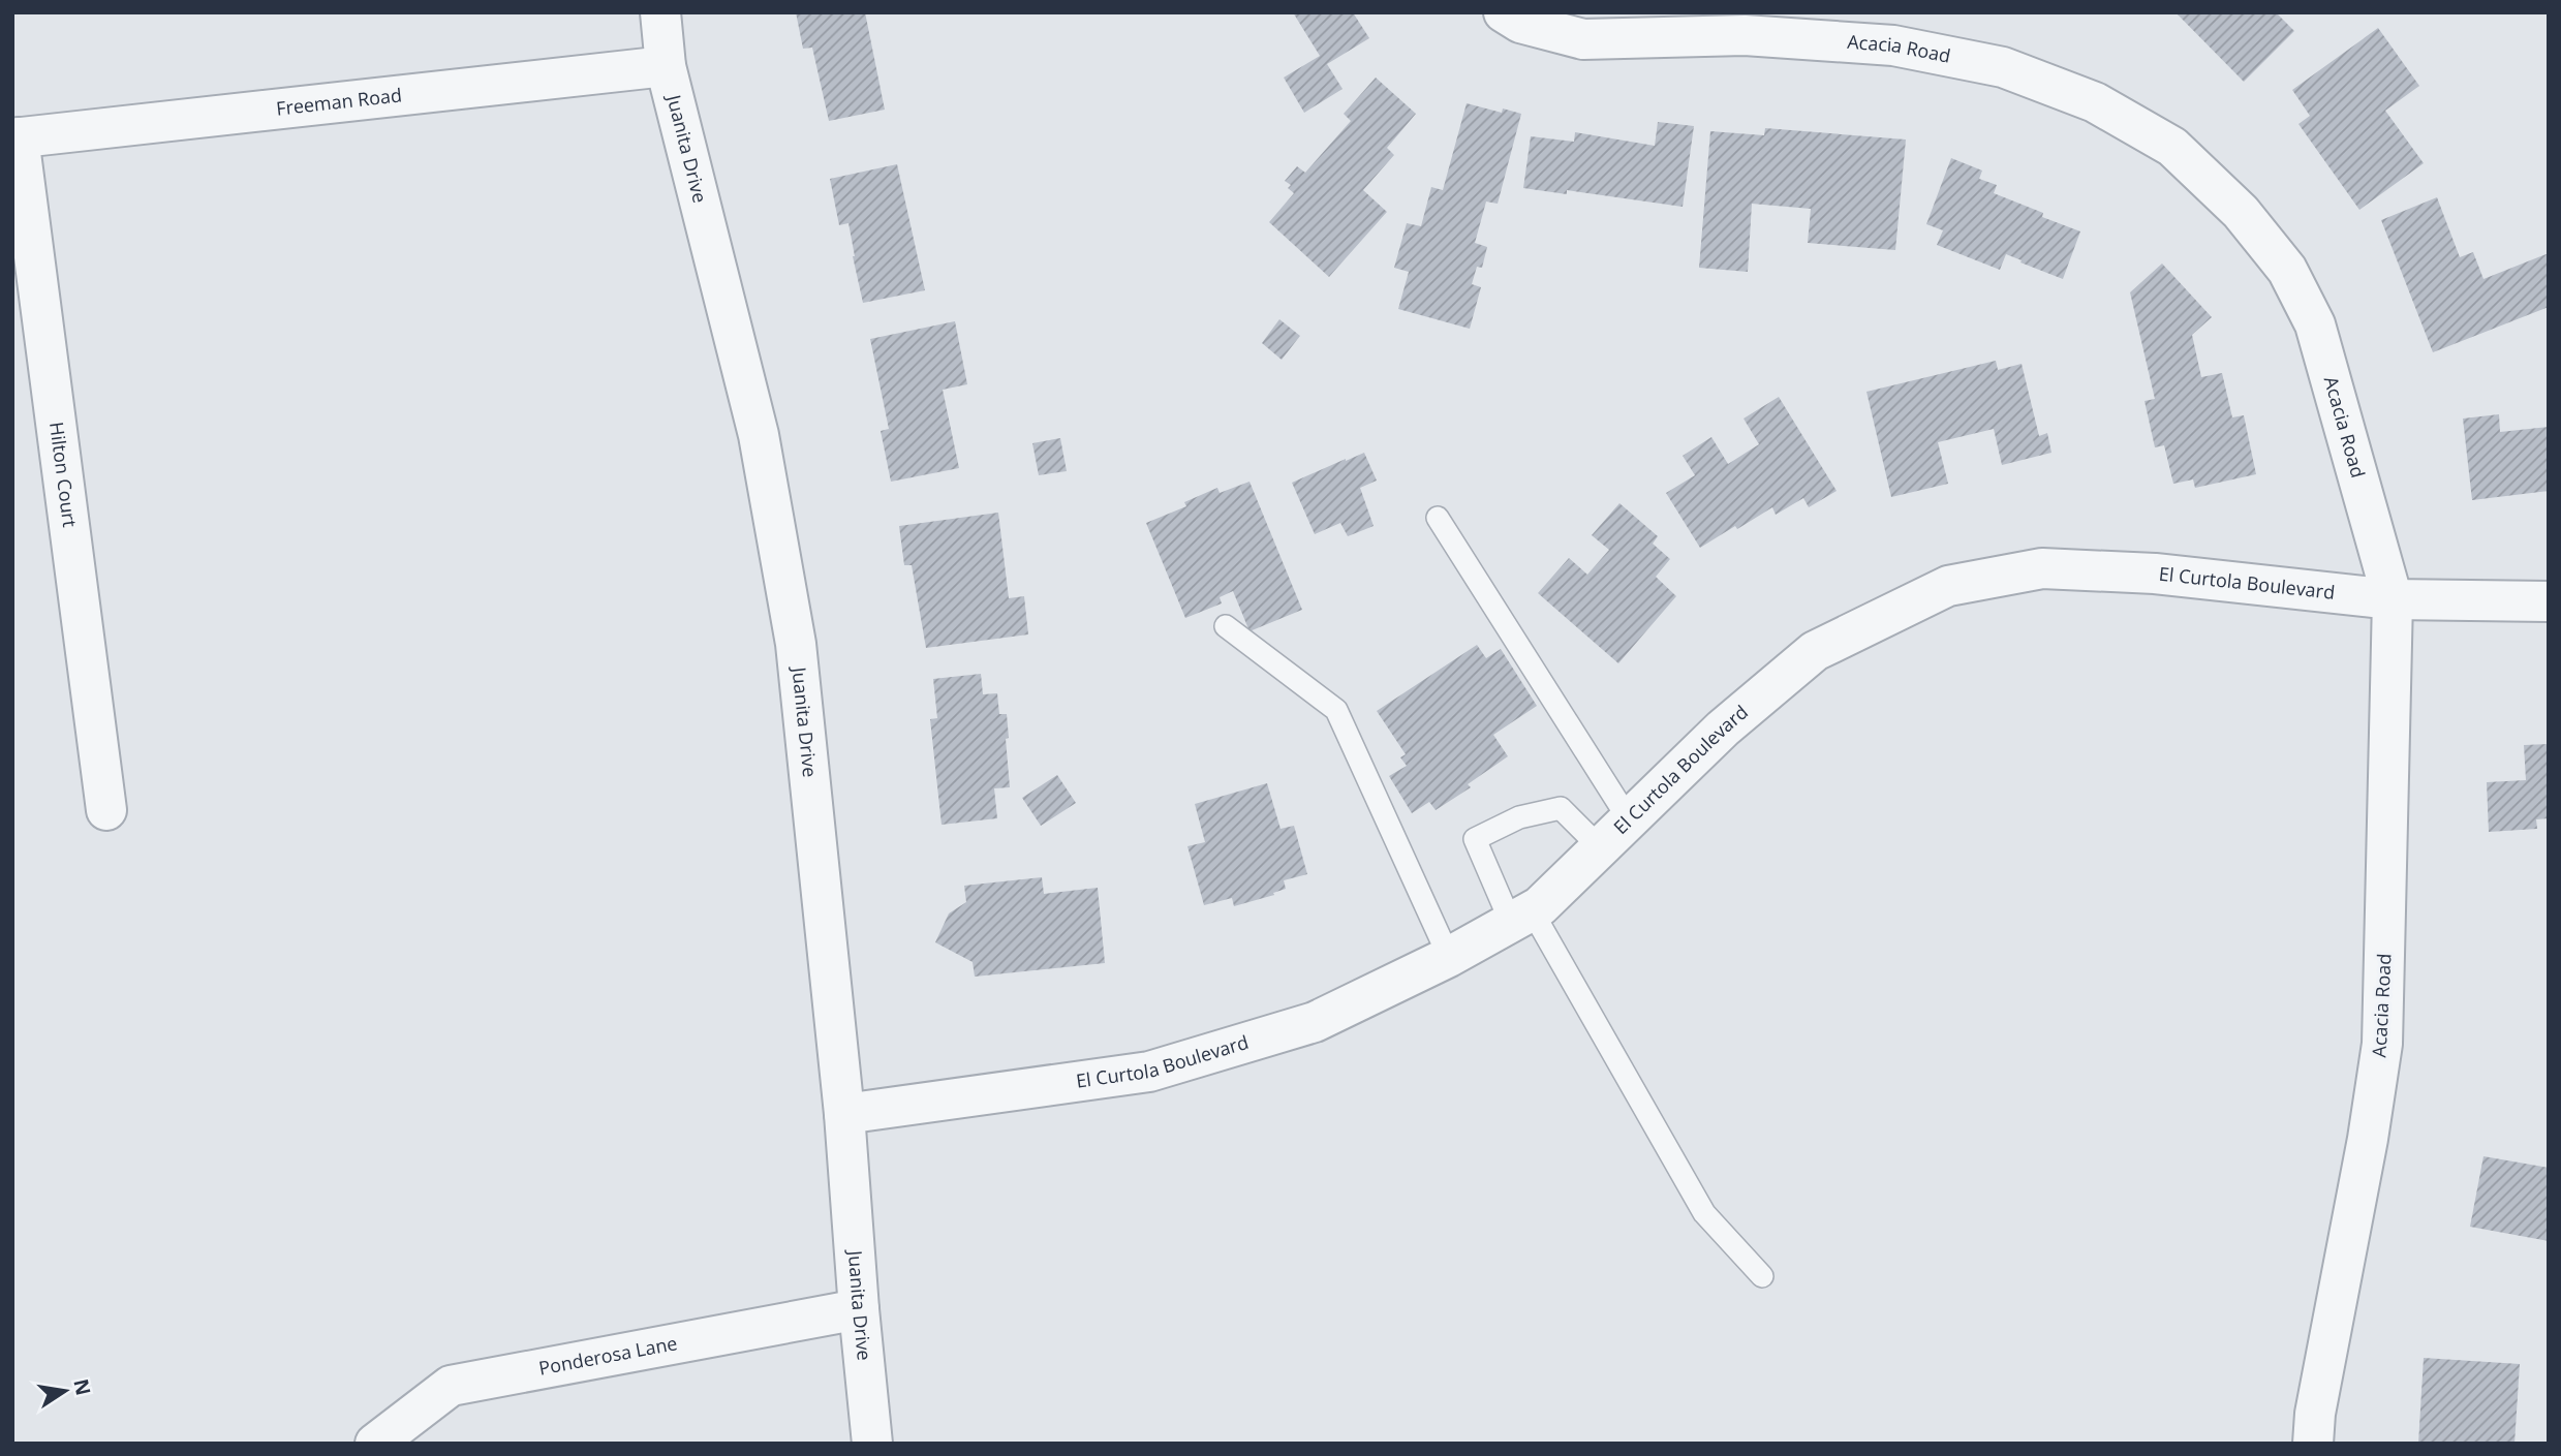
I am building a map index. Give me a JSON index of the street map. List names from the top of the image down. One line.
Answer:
{"streets":{"street":["Acacia Road","Freeman Road","Juanita Drive","Hilton Court","El Curtola Boulevard","Ponderosa Lane"]},"crossings":[["Acacia Road","El Curtola Boulevard"],["Freeman Road","Juanita Drive"],["Freeman Road","Hilton Court"],["Juanita Drive","El Curtola Boulevard"],["Juanita Drive","Ponderosa Lane"]],"north":"right"}
